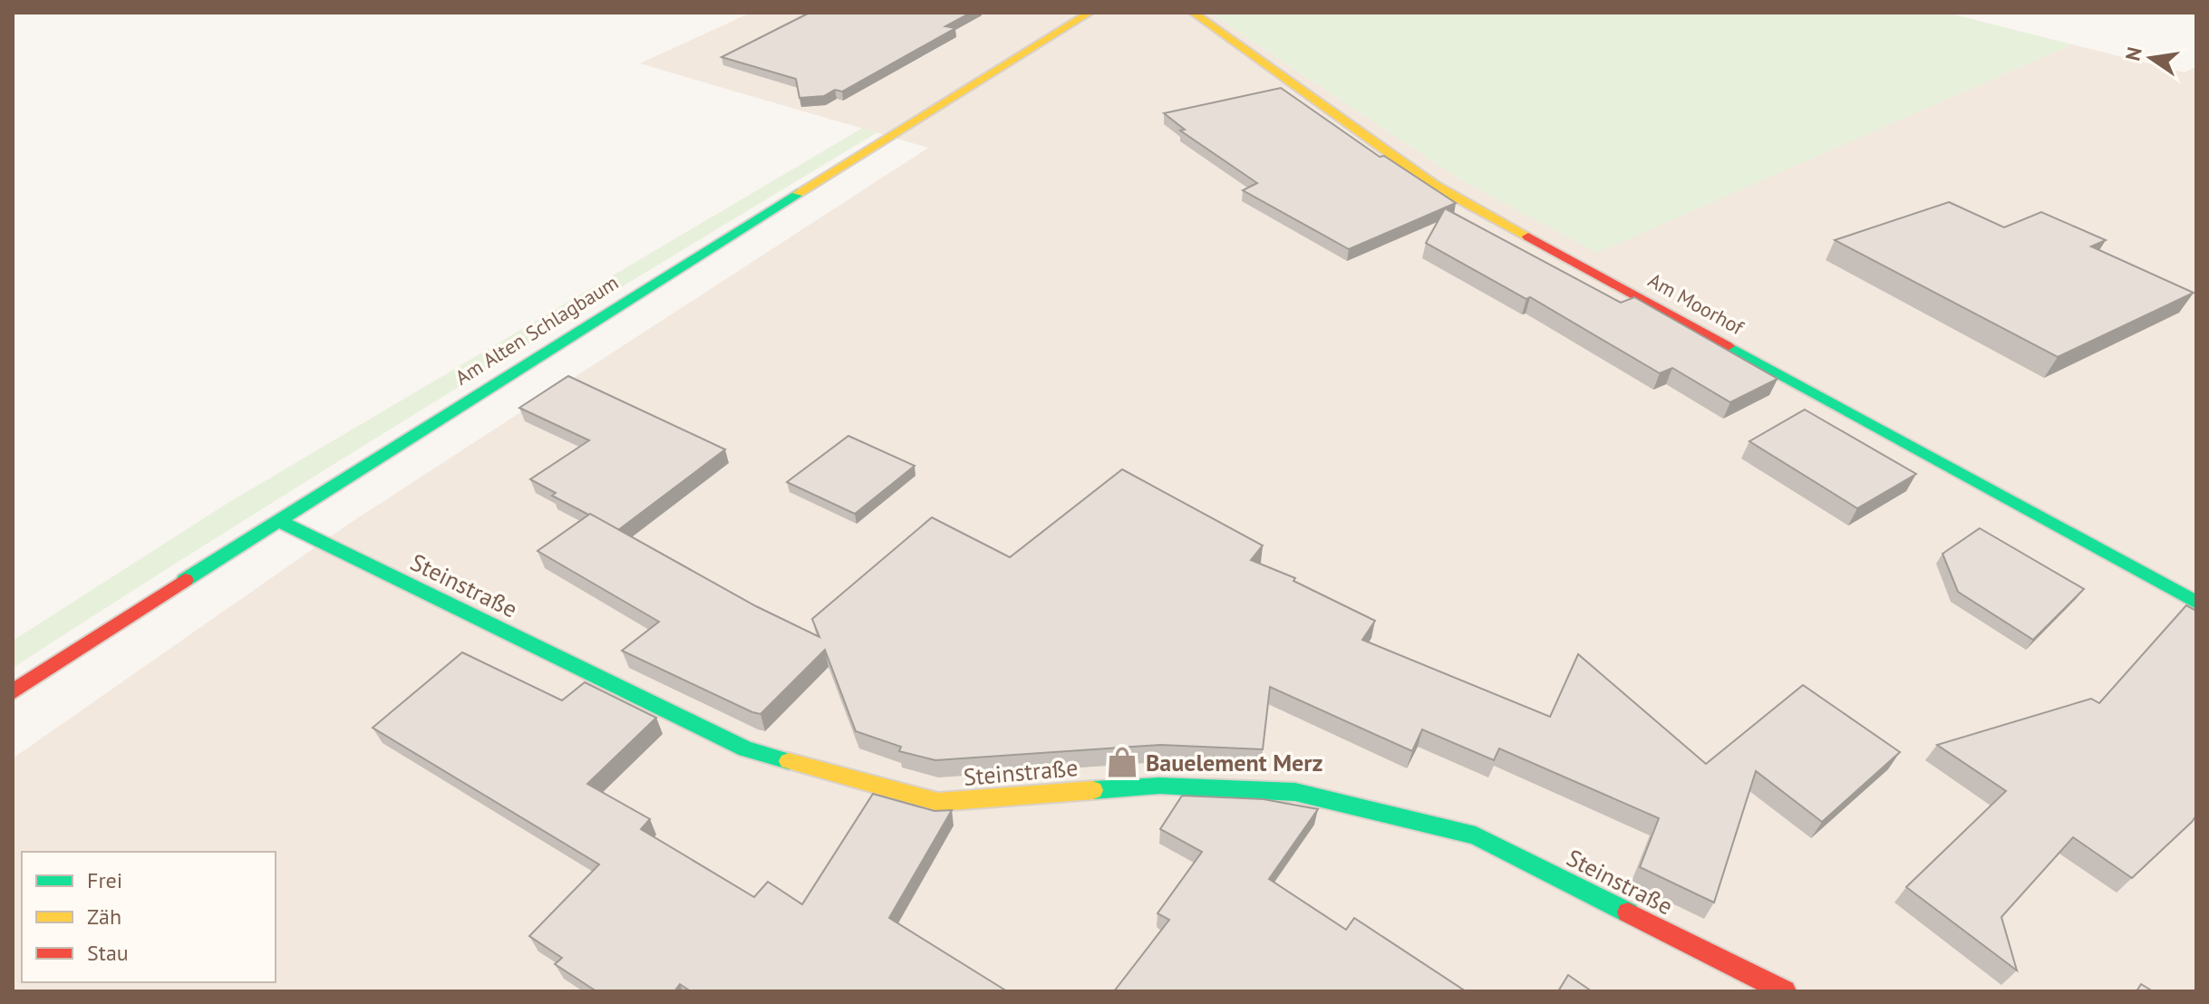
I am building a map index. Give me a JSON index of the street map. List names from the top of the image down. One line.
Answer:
{"streets":{"street":["Am Moorhof","Am Alten Schlagbaum","Steinstraße"]},"crossings":[["Am Alten Schlagbaum","Steinstraße"]],"places":{"shop":["Bauelement Merz"]},"legend":["Frei","Zäh","Stau"],"north":"left"}
